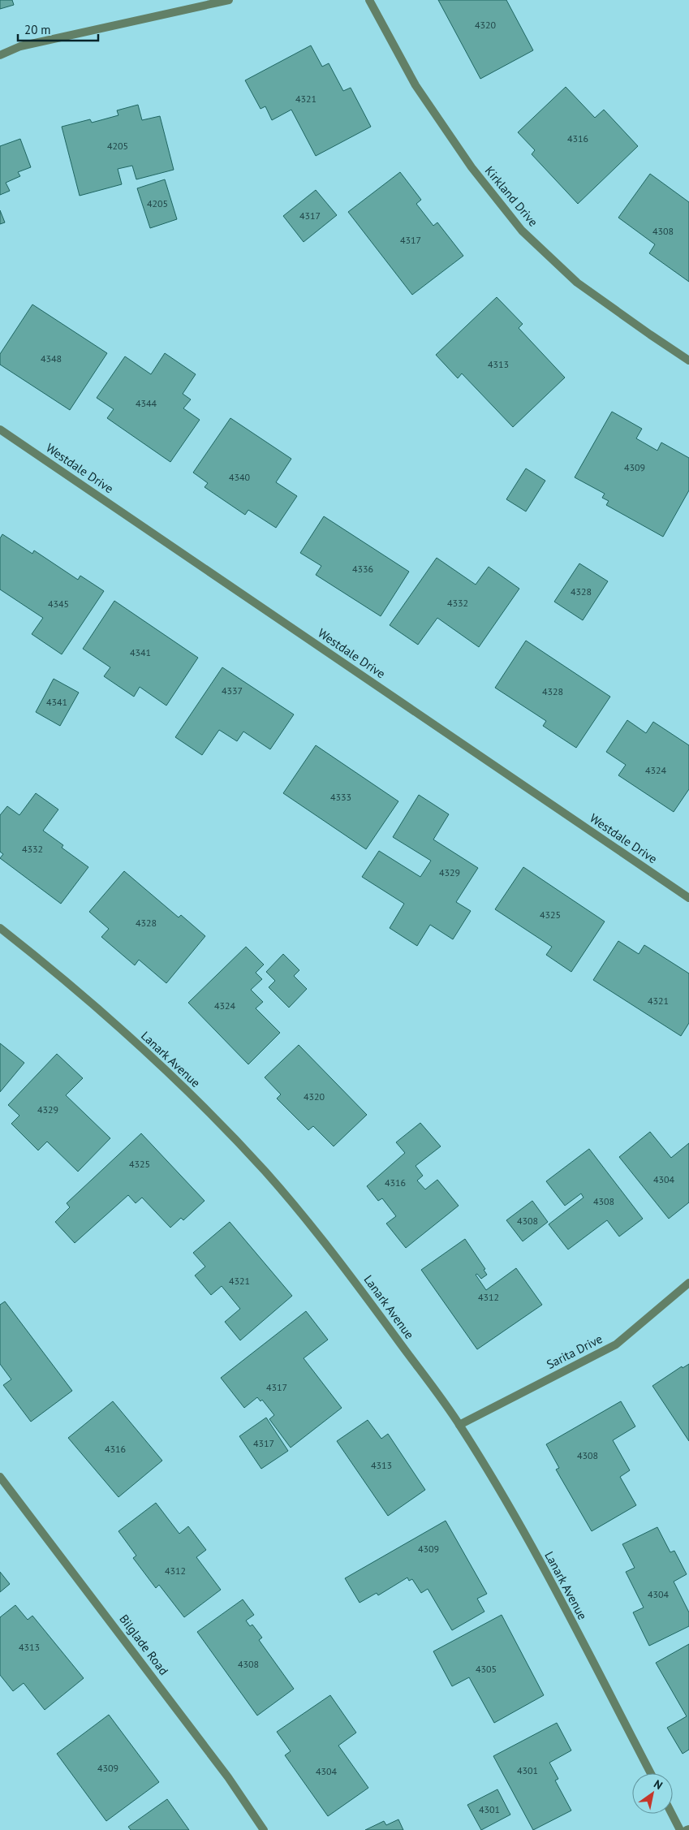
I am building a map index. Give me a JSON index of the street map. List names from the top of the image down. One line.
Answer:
{"streets":{"street":["Kirkland Drive","Westdale Drive","Lanark Avenue","Sarita Drive","Bilglade Road"]},"crossings":[["Lanark Avenue","Sarita Drive"]],"house_numbers":["4320","4321","4316","4205","4205","4317","4308","4317","4348","4313","4344","4309","4340","4336","4328","4332","4345","4341","4337","4328","4341","4324","4333","4332","4329","4325","4328","4321","4324","4320","4329","4325","4304","4316","4308","4308","4321","4312","4317","4317","4316","4308","4313","4309","4312","4304","4313","4308","4305","4309","4301","4304","4301"],"scale_bar":"20 m","north":"top right"}
